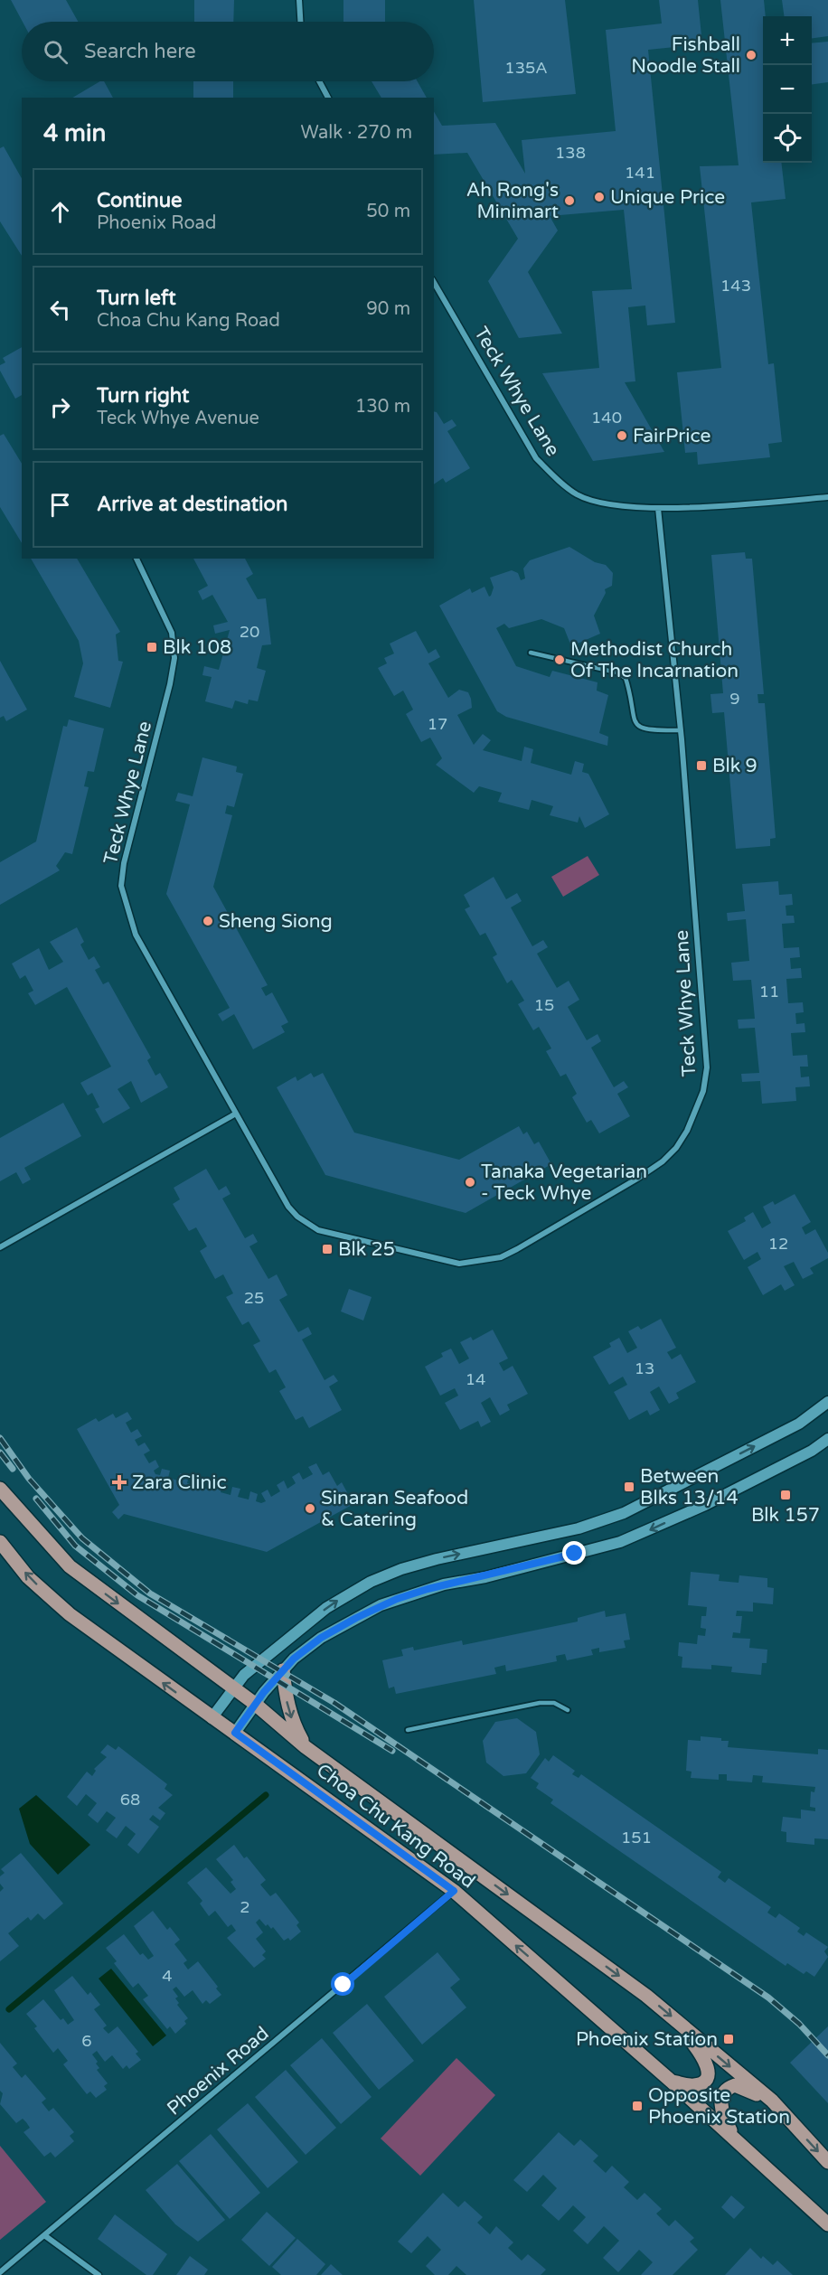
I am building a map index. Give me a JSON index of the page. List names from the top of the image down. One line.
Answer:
{"streets":{"main road":["Choa Chu Kang Road"],"street":["Teck Whye Lane","Phoenix Road"]},"crossings":[["Choa Chu Kang Road","Phoenix Road"]],"places":{"other":["Fishball Noodle Stall","Unique Price","Ah Rong's Minimart","FairPrice","Methodist Church Of The Incarnation","Sheng Siong","Tanaka Vegetarian - Teck Whye","Sinaran Seafood & Catering"],"transit":["Blk 108","Blk 9","Blk 25","Between Blks 13/14","Blk 157","Phoenix Station","Opposite Phoenix Station"],"health":["Zara Clinic"]},"house_numbers":["135A","138","141","143","140","20","9","17","11","15","12","25","13","14","68","151","2","4","6"],"page":{"map_buttons":["+","−"],"search":"Search here","heading":["4 min","Walk · 270 m"],"list":[["Continue","Phoenix Road","50 m"],["Turn left","Choa Chu Kang Road","90 m"],["Turn right","Teck Whye Avenue","130 m"],"Arrive at destination"]}}
